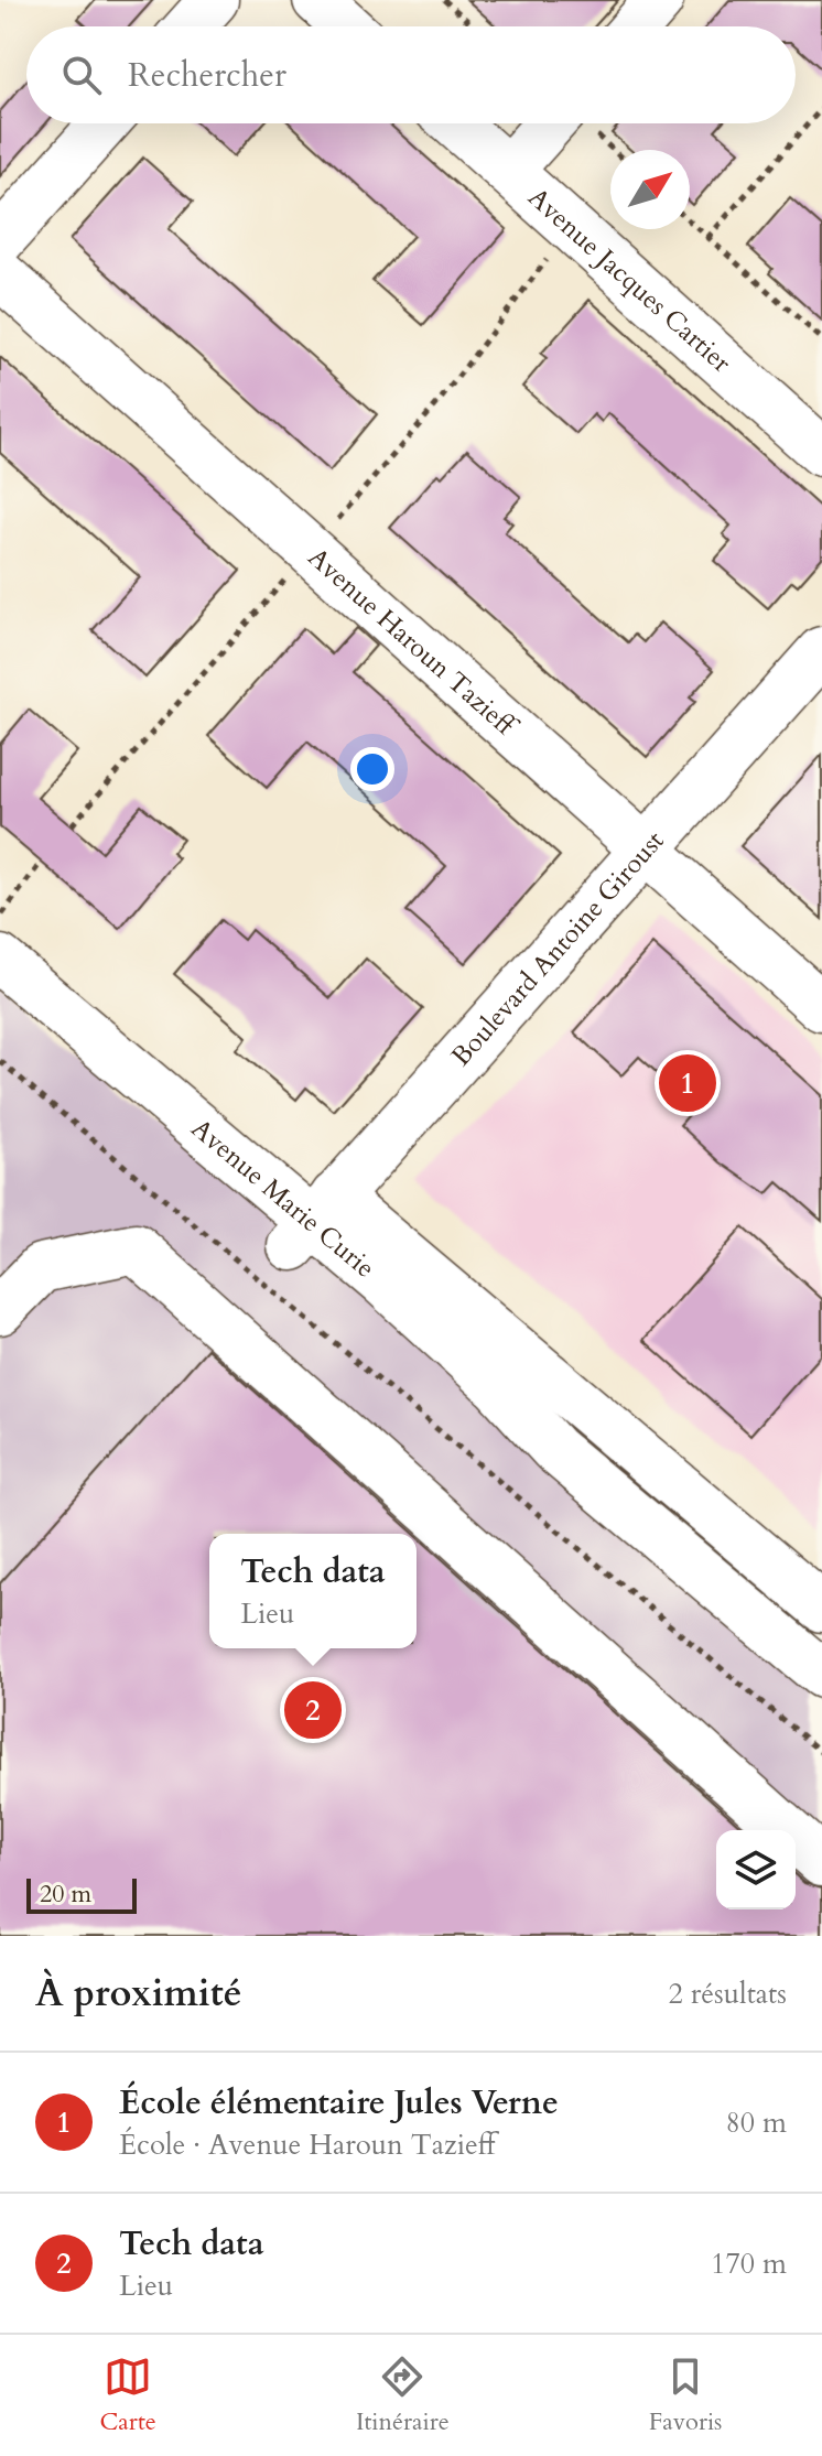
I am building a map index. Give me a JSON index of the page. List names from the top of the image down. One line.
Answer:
{"streets":{"street":["Avenue Jacques Cartier","Avenue Haroun Tazieff","Boulevard Antoine Giroust","Avenue Marie Curie"]},"crossings":[["Avenue Haroun Tazieff","Boulevard Antoine Giroust"],["Boulevard Antoine Giroust","Avenue Marie Curie"]],"scale_bar":"20 m","north":"top right","page":{"search":"Rechercher","pins":["1","2"],"popup":["Tech data","Lieu"],"scale":"20 m","heading":["À proximité","2 résultats"],"list":[{"mark":"1","name":"École élémentaire Jules Verne","note":"École · Avenue Haroun Tazieff","value":"80 m"},{"mark":"2","name":"Tech data","note":"Lieu","value":"170 m"}],"nav":["Carte","Itinéraire","Favoris"]}}
